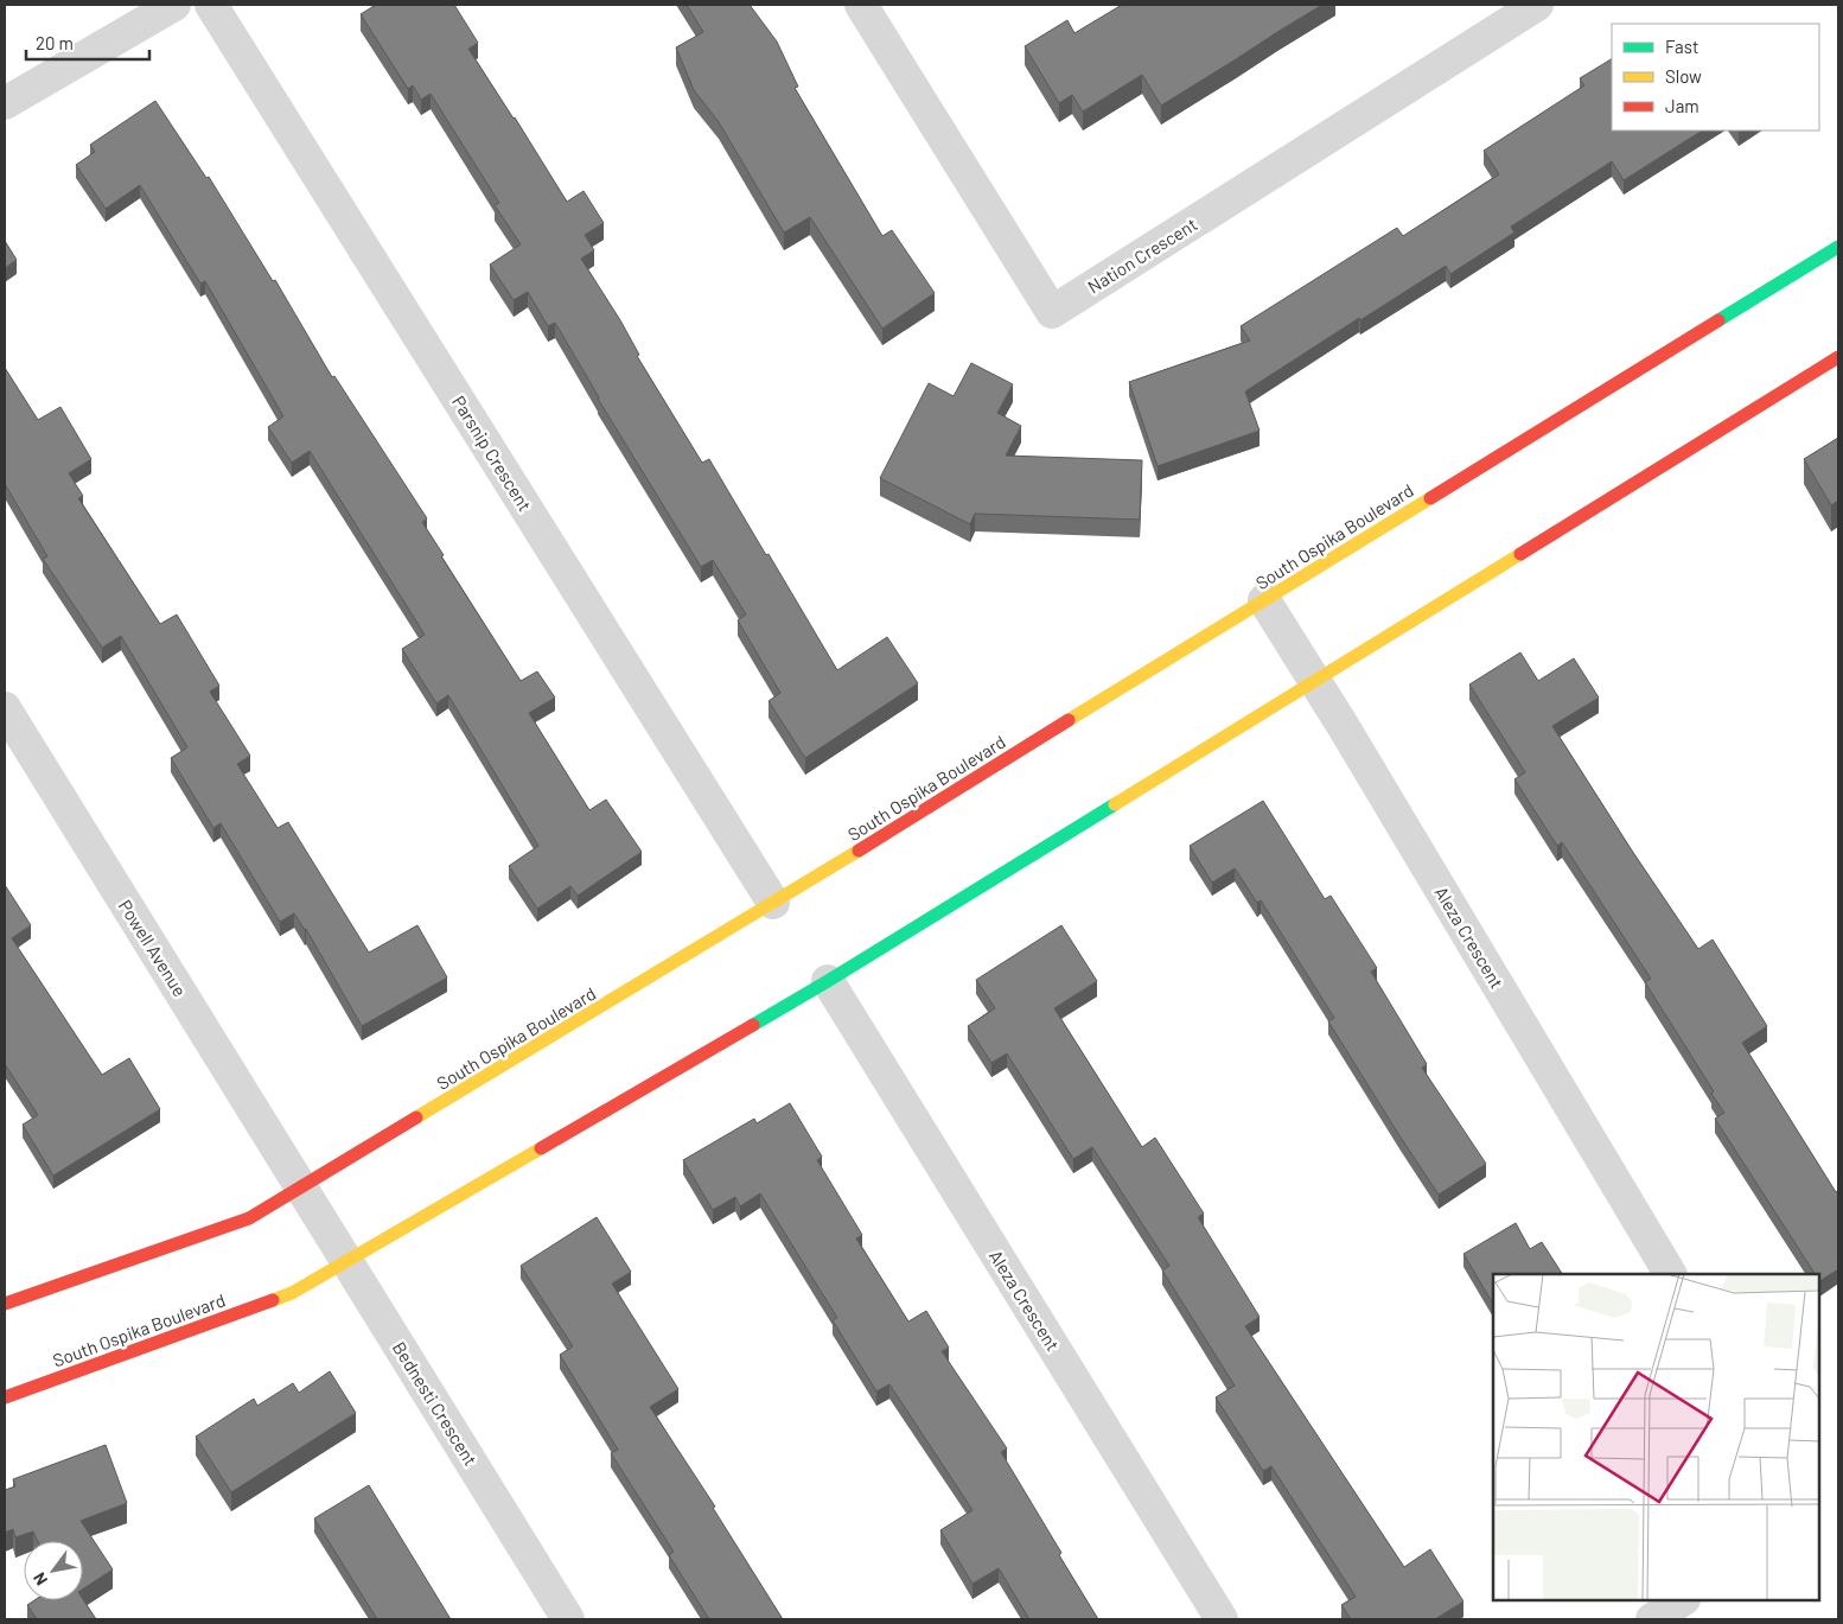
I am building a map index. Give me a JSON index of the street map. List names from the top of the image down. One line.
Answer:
{"streets":{"main road":["South Ospika Boulevard"],"street":["Nation Crescent","Parsnip Crescent","Aleza Crescent","Powell Avenue","Bednesti Crescent"]},"crossings":[["Parsnip Crescent","South Ospika Boulevard"],["South Ospika Boulevard","Aleza Crescent"],["South Ospika Boulevard","Powell Avenue"],["South Ospika Boulevard","Bednesti Crescent"],["Powell Avenue","Bednesti Crescent"]],"legend":["Fast","Slow","Jam"],"scale_bar":"20 m","north":"bottom left"}
